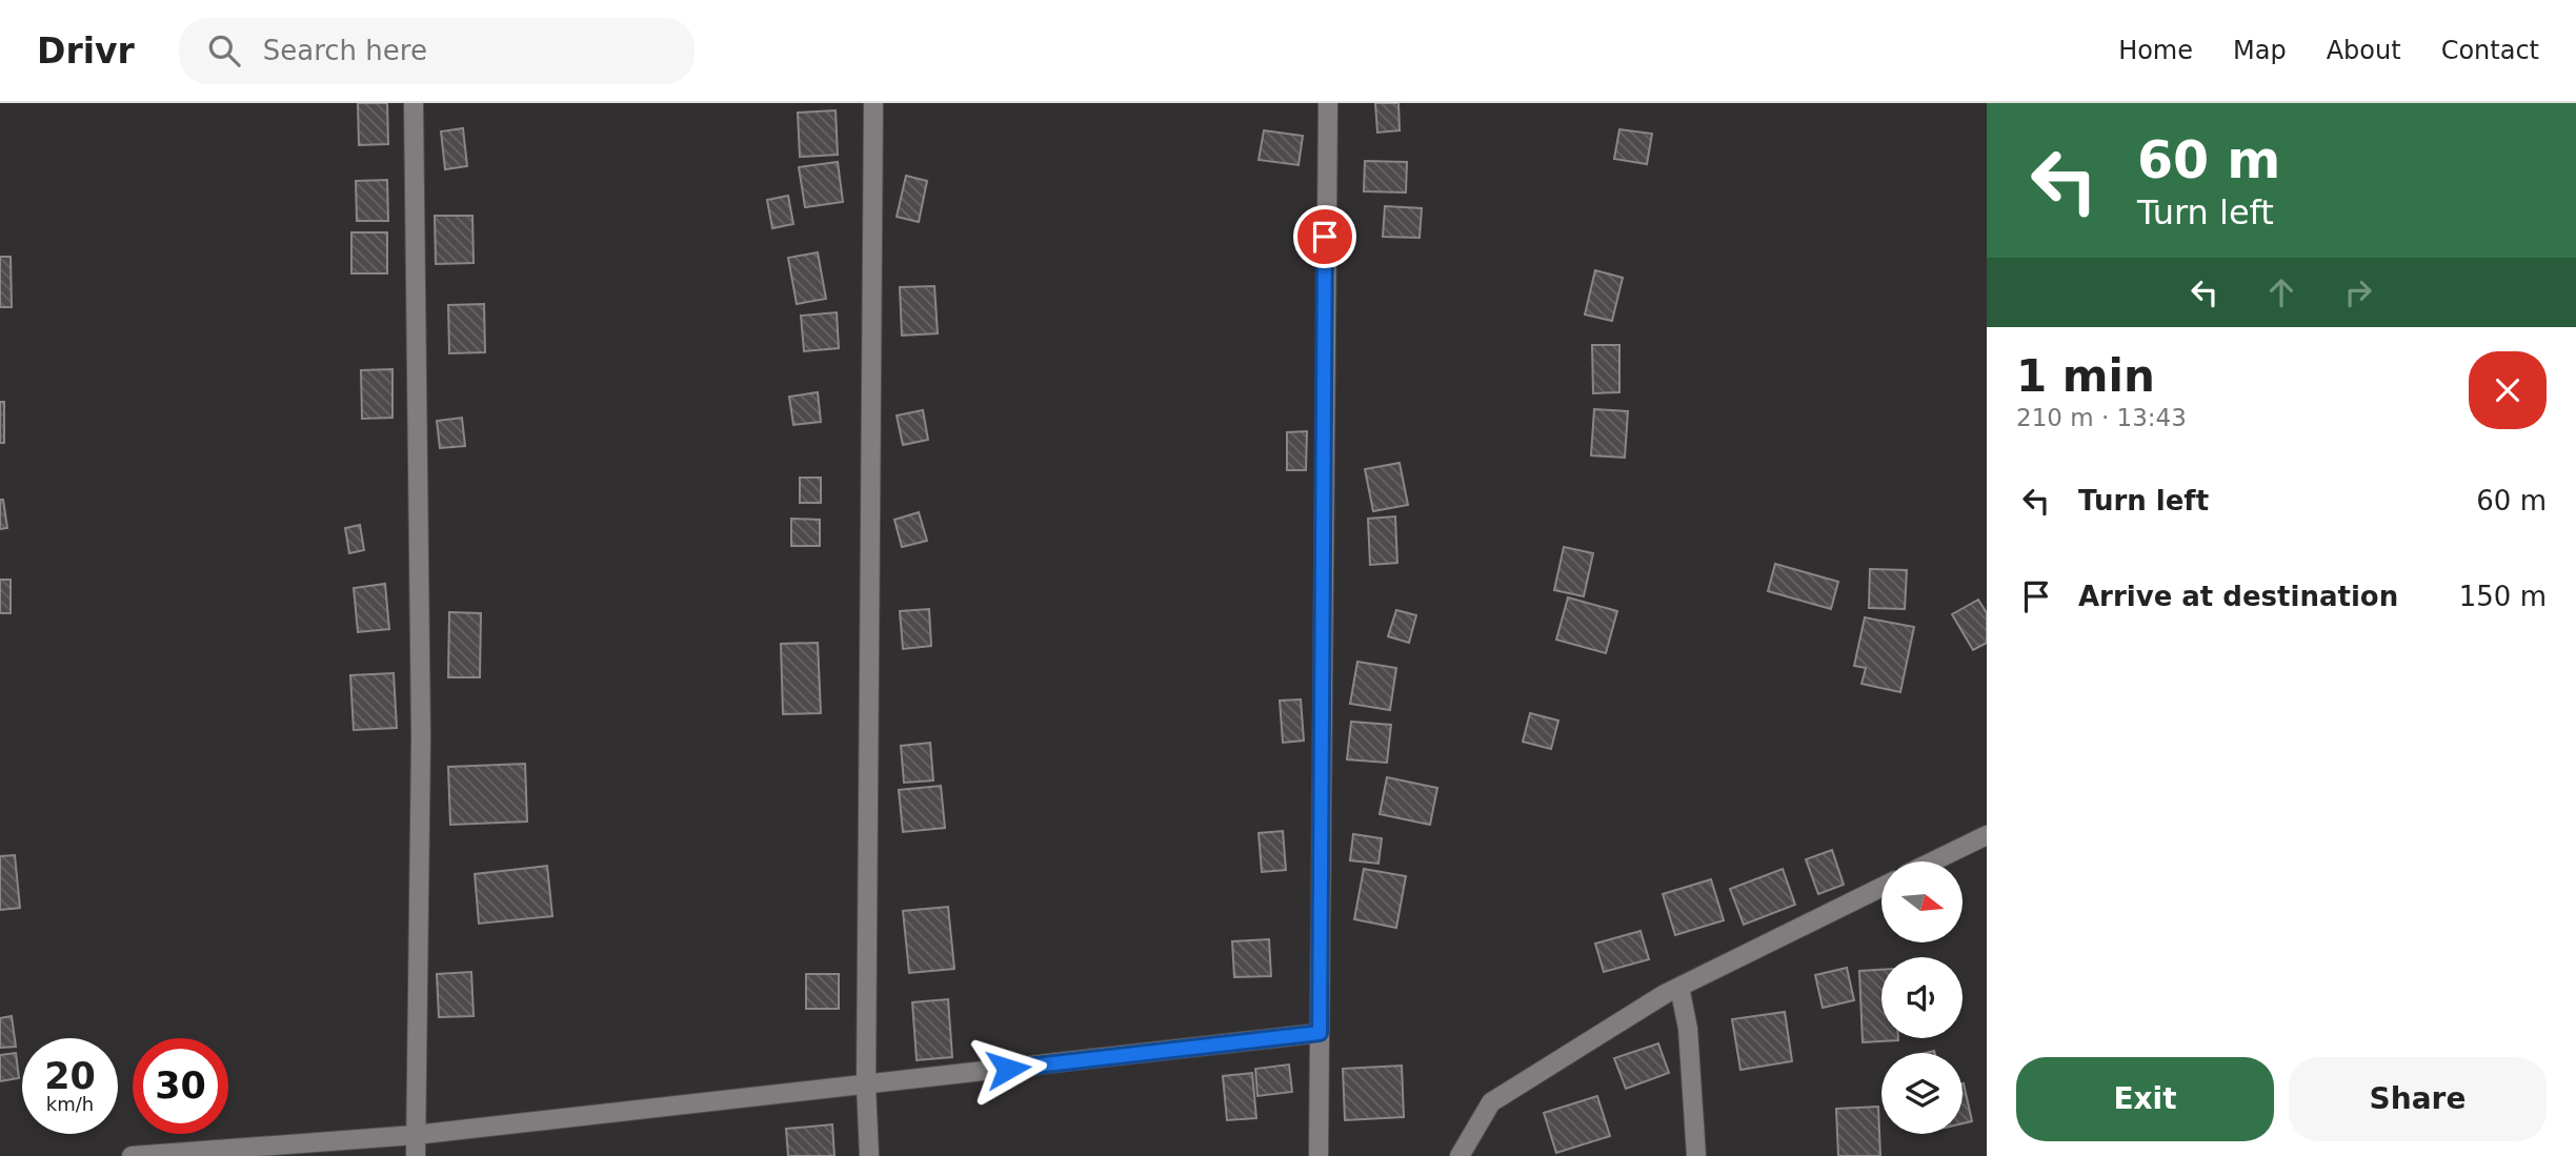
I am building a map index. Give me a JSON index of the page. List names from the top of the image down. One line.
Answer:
{"north":"right","page":{"header":"Drivr","search":"Search here","nav":["Home","Map","About","Contact"],"turn":["60 m","Turn left"],"heading":["1 min","210 m · 13:43"],"list":[{"name":"Turn left","value":"60 m"},{"name":"Arrive at destination","value":"150 m"}],"speed":"20 km/h","limit":"30","buttons":["Exit","Share"]}}
